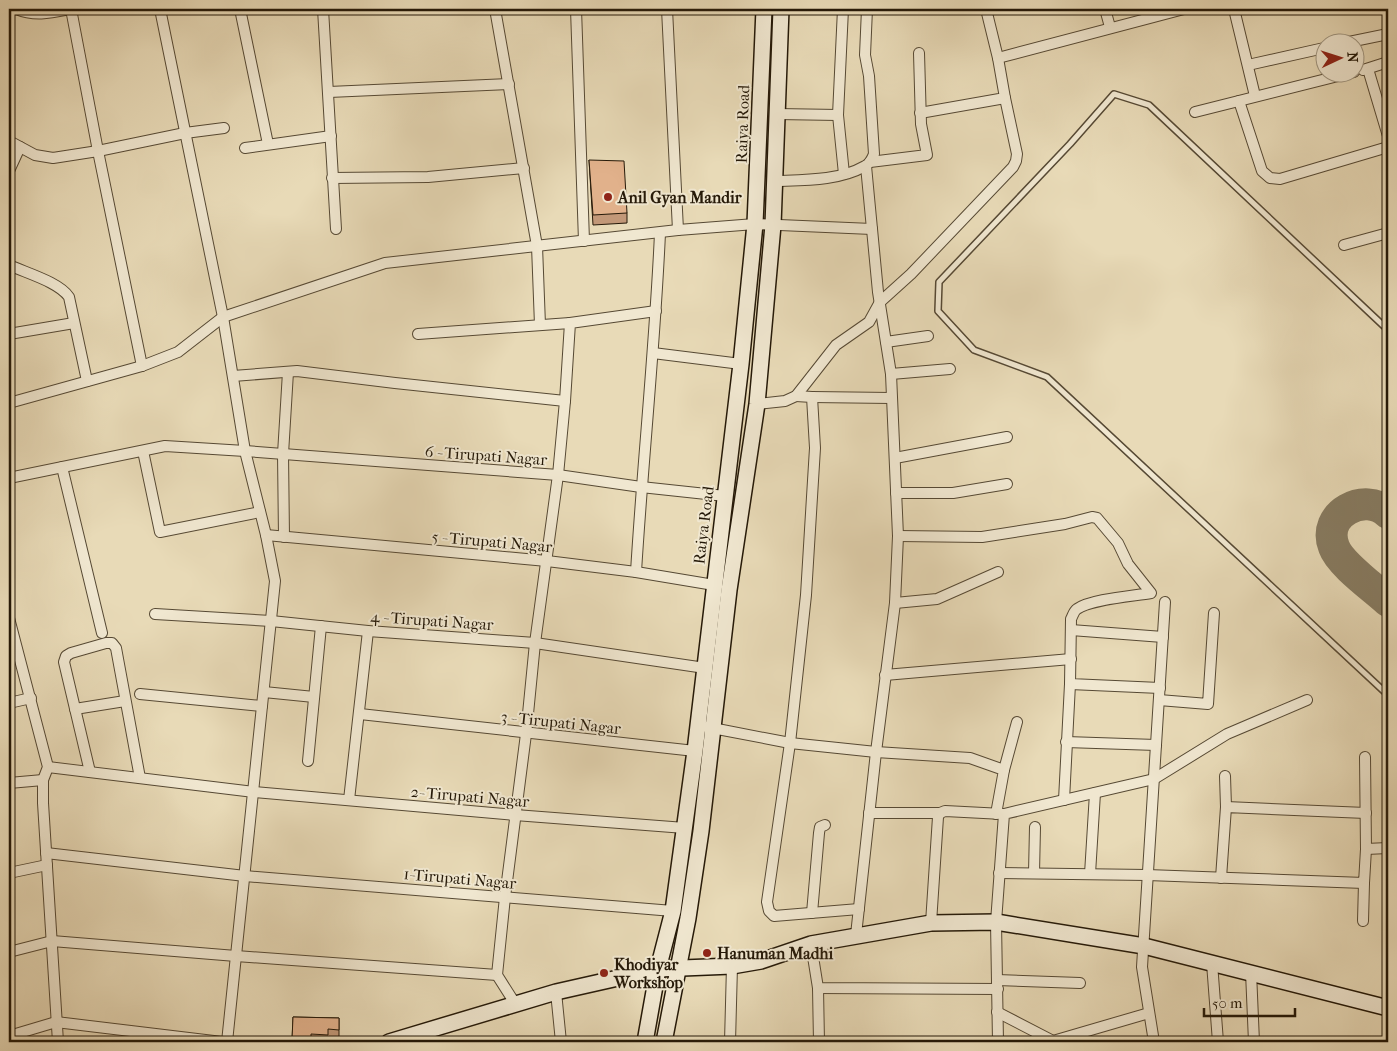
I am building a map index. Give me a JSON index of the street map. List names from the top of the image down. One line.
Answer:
{"streets":{"street":["Raiya Road","6 - Tirupati Nagar","5 - Tirupati Nagar","4 - Tirupati Nagar","3 - Tirupati Nagar","2- Tirupati Nagar","1-Tirupati Nagar"]},"crossings":[["Raiya Road","6 - Tirupati Nagar"],["Raiya Road","5 - Tirupati Nagar"],["Raiya Road","4 - Tirupati Nagar"],["Raiya Road","3 - Tirupati Nagar"],["Raiya Road","2- Tirupati Nagar"],["Raiya Road","1-Tirupati Nagar"]],"places":["Anil Gyan Mandir","Hanuman Madhi","Khodiyar Workshop"],"scale_bar":"50 m","north":"right"}
